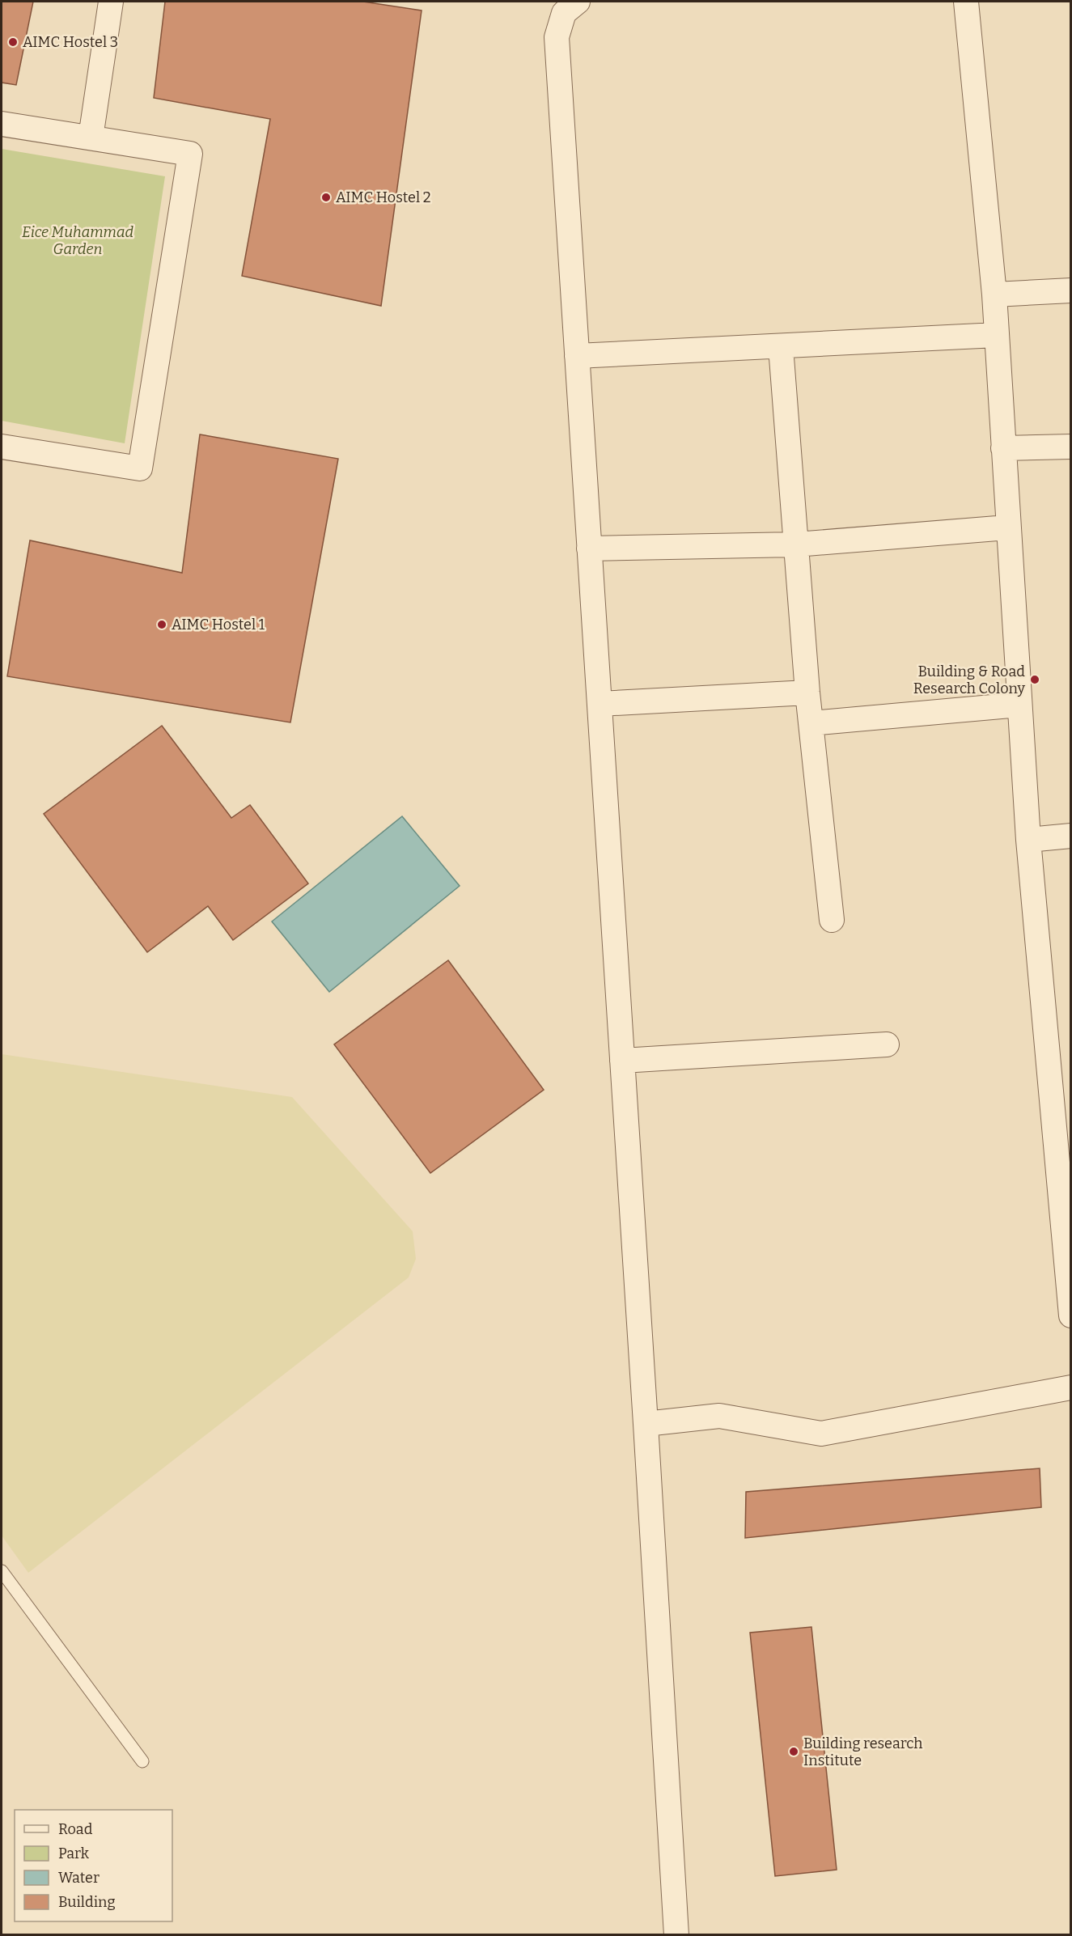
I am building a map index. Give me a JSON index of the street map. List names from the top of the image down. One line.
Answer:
{"parks":["Eice Muhammad Garden"],"places":["AIMC Hostel 3","AIMC Hostel 2","AIMC Hostel 1","Building & Road Research Colony","Building research Institute"],"legend":["Road","Park","Water","Building"]}
